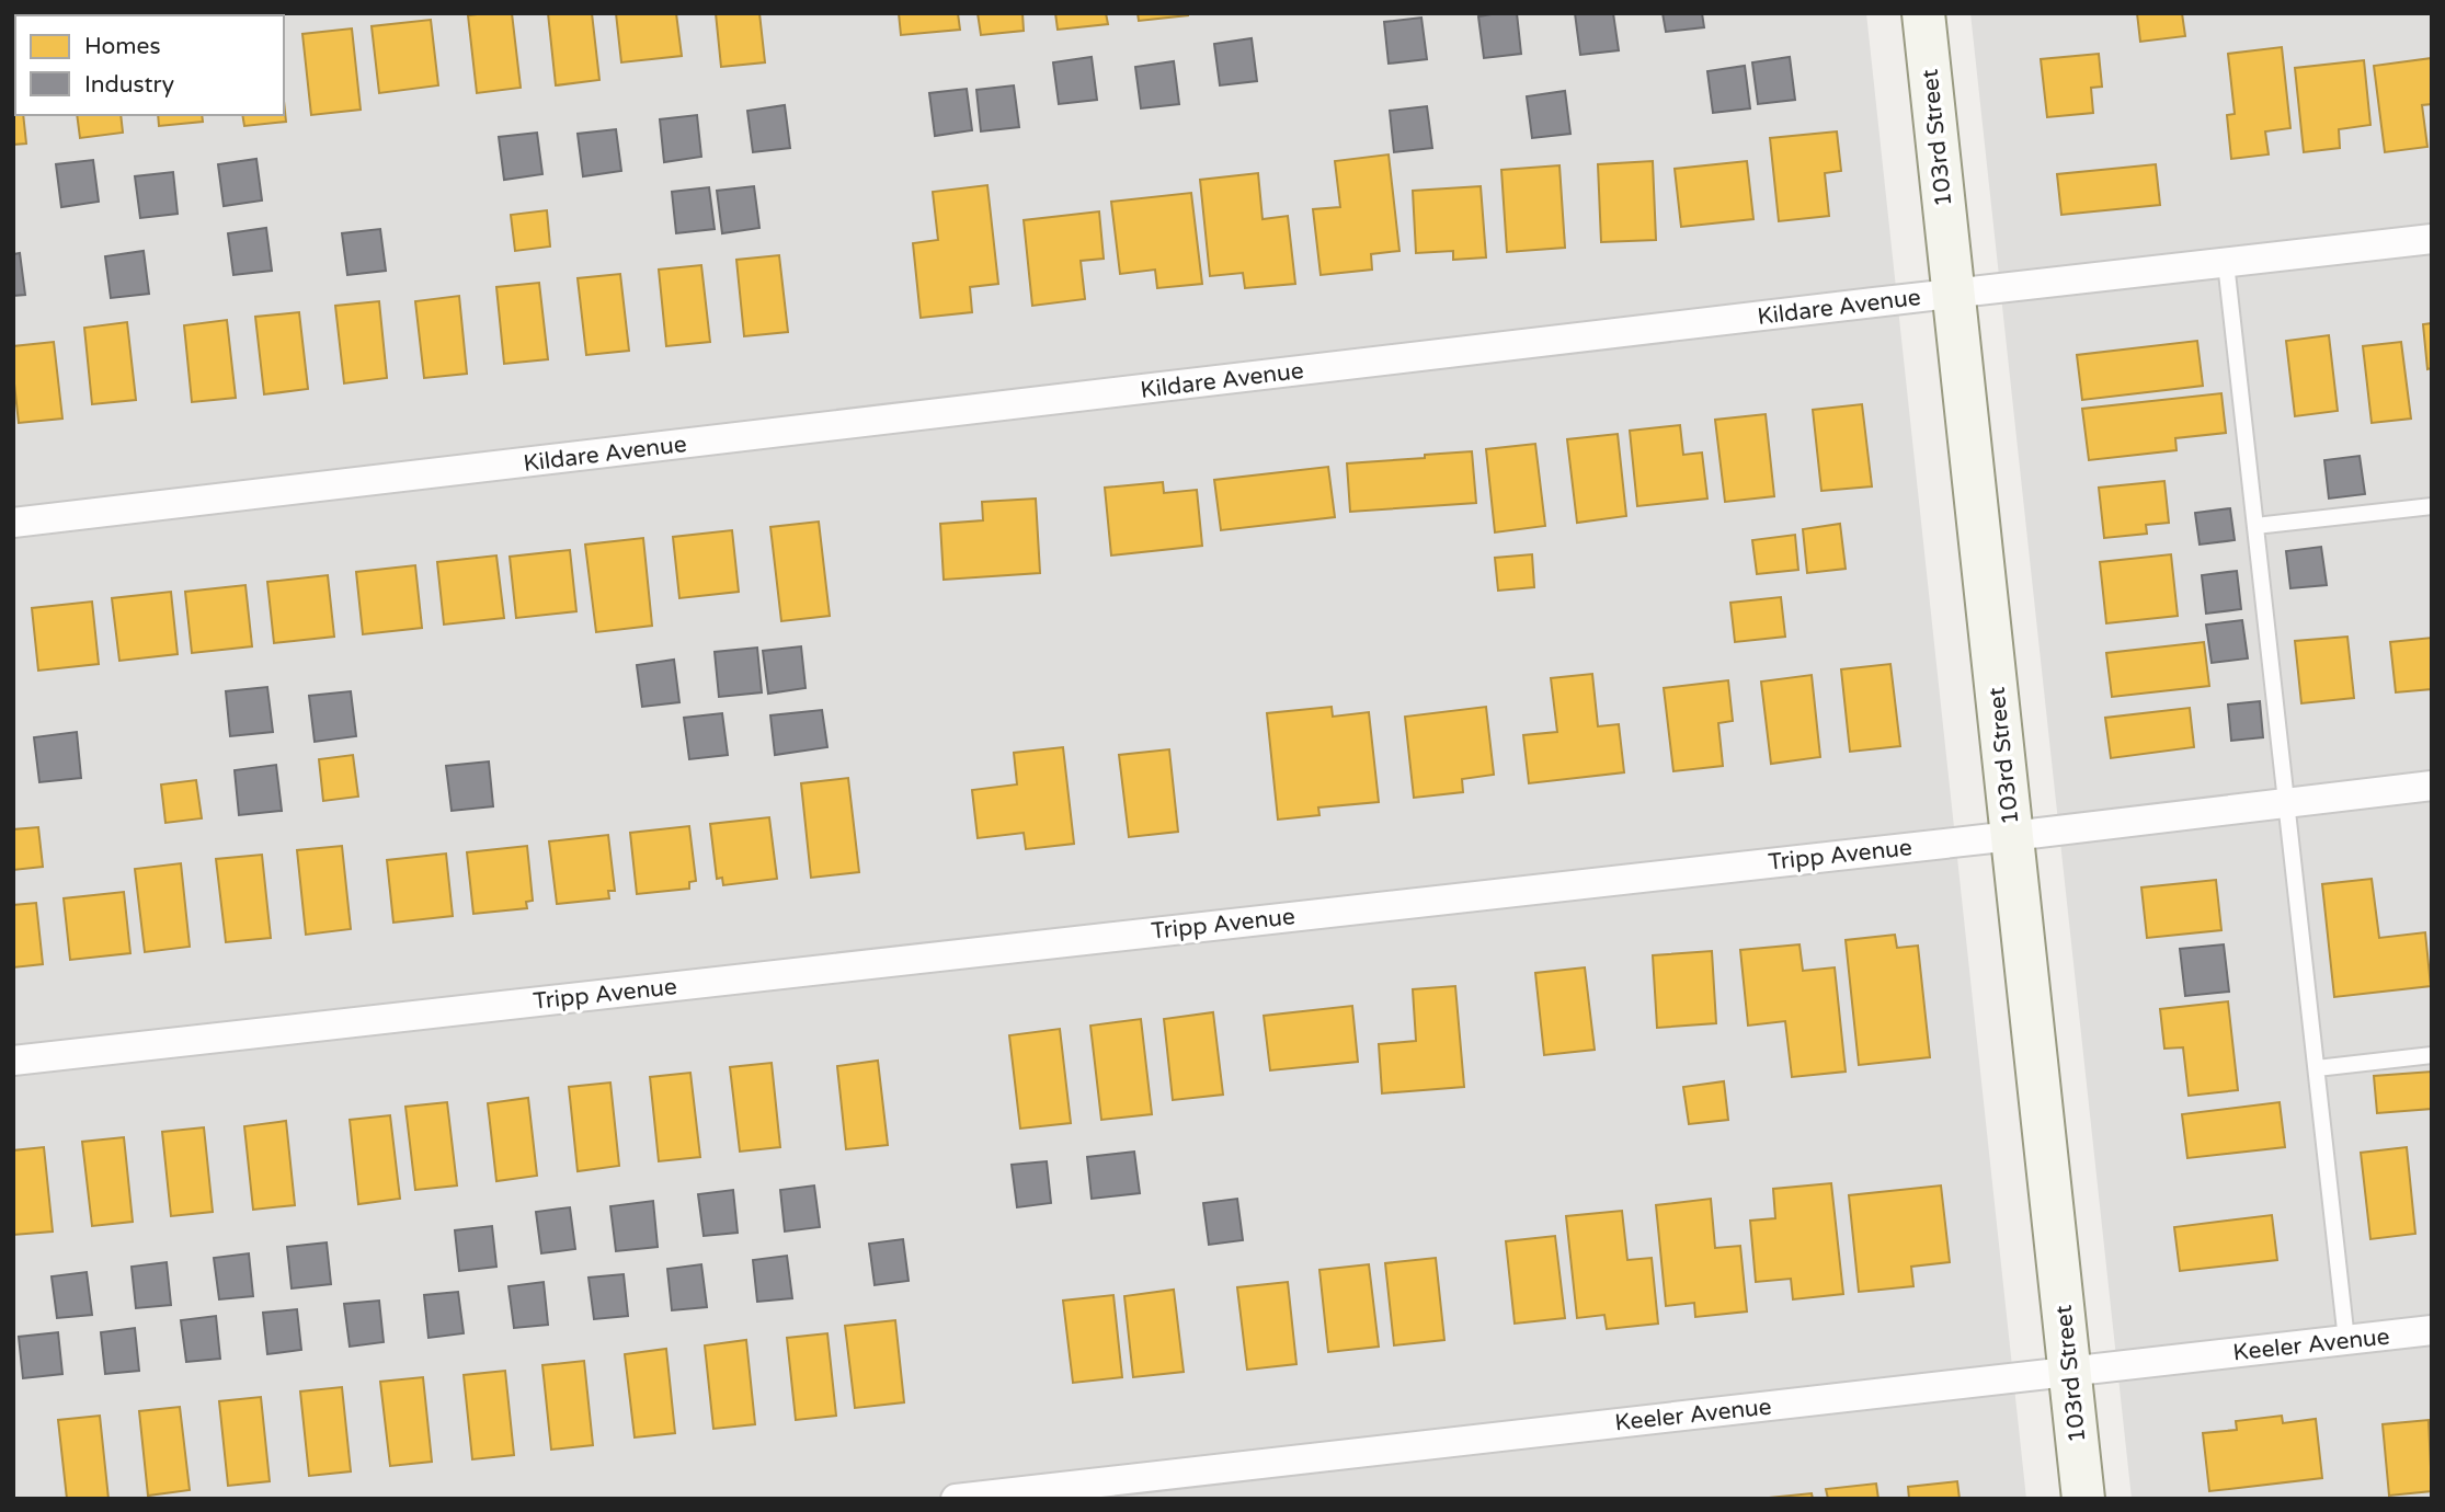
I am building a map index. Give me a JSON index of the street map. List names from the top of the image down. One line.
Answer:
{"streets":{"main road":["103rd Street"],"street":["Kildare Avenue","Tripp Avenue","Keeler Avenue"]},"crossings":[["103rd Street","Kildare Avenue"],["103rd Street","Tripp Avenue"],["103rd Street","Keeler Avenue"]],"legend":["Homes","Industry"]}
